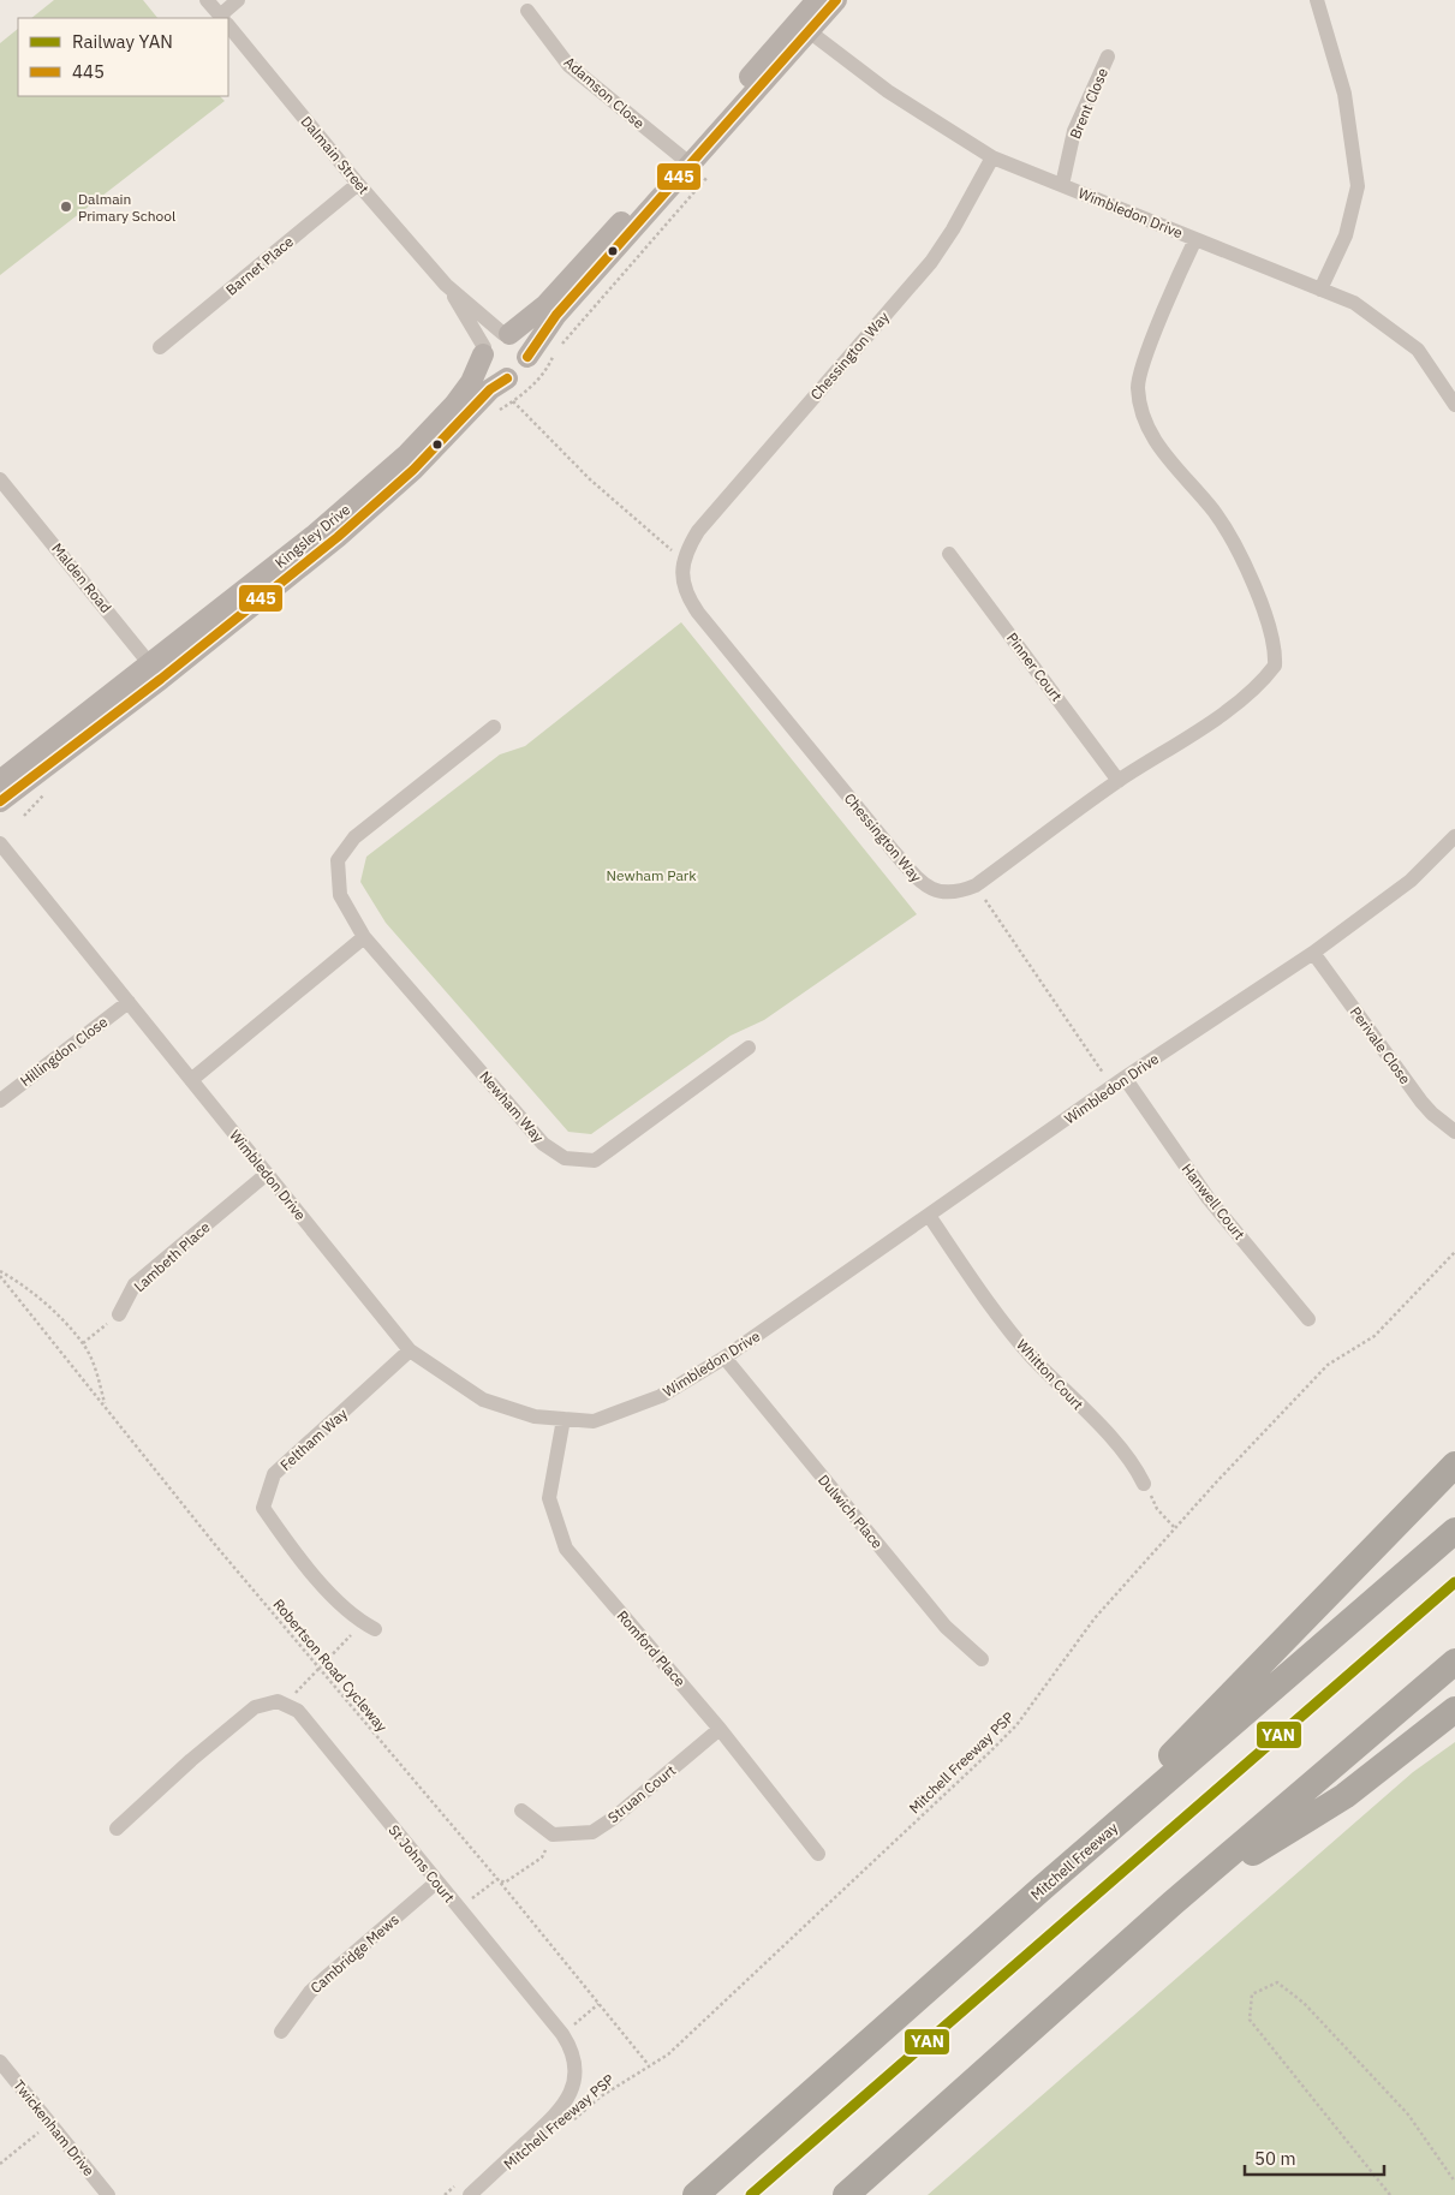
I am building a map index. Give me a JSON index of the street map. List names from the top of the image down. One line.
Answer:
{"streets":{"highway":["Mitchell Freeway"],"main road":["Kingsley Drive"],"street":["Adamson Close","Brent Close","Dalmain Street","Wimbledon Drive","Barnet Place","Chessington Way","Malden Road","Pinner Court","Perivale Close","Hillingdon Close","Newham Way","Hanwell Court","Lambeth Place","Whitton Court","Feltham Way","Dulwich Place","Romford Place","Struan Court","St Johns Court","Cambridge Mews","Twickenham Drive"],"path":["Robertson Road Cycleway","Mitchell Freeway PSP"]},"crossings":[["Brent Close","Wimbledon Drive"],["Dalmain Street","Barnet Place"],["Dalmain Street","Kingsley Drive"],["Wimbledon Drive","Chessington Way"],["Wimbledon Drive","Perivale Close"],["Wimbledon Drive","Hillingdon Close"],["Wimbledon Drive","Hanwell Court"],["Wimbledon Drive","Lambeth Place"],["Wimbledon Drive","Whitton Court"],["Wimbledon Drive","Feltham Way"],["Wimbledon Drive","Dulwich Place"],["Wimbledon Drive","Romford Place"],["Chessington Way","Pinner Court"],["Kingsley Drive","Malden Road"],["Romford Place","Struan Court"],["Robertson Road Cycleway","Mitchell Freeway PSP"],["St Johns Court","Cambridge Mews"]],"parks":["Newham Park"],"places":["Dalmain Primary School"],"lines":["transit line 445","rail line YAN"],"legend":["Railway YAN","445"],"scale_bar":"50 m"}
